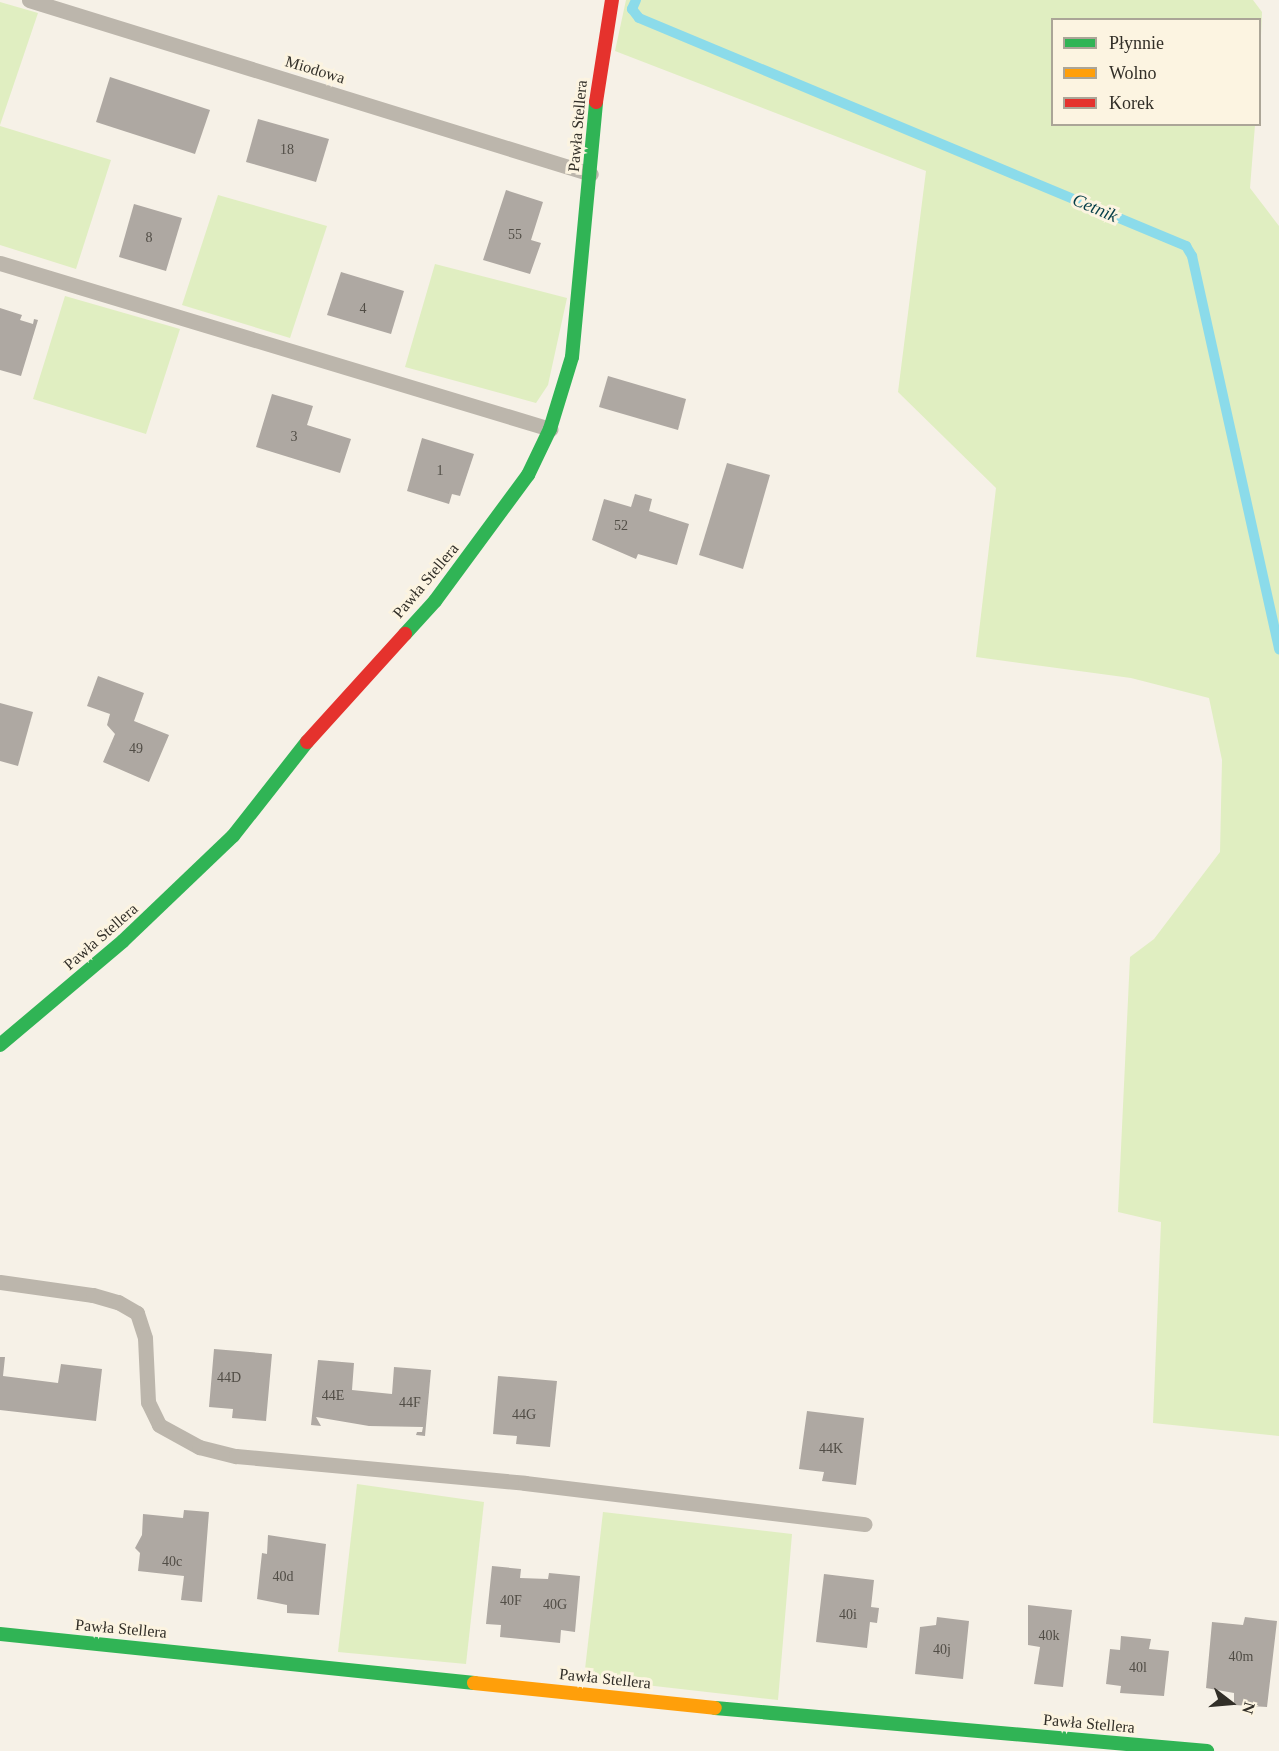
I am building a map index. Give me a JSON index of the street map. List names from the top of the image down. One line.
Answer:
{"streets":{"street":["Pawła Stellera"],"lane":["Miodowa"]},"crossings":[["Miodowa","Pawła Stellera"]],"water":["Cetnik"],"house_numbers":["18","55","8","4","3","1","52","49","44D","44E","44F","44G","44K","40c","40d","40F","40G","40i","40k","40j","40m","40l"],"legend":["Płynnie","Wolno","Korek"],"north":"right"}
